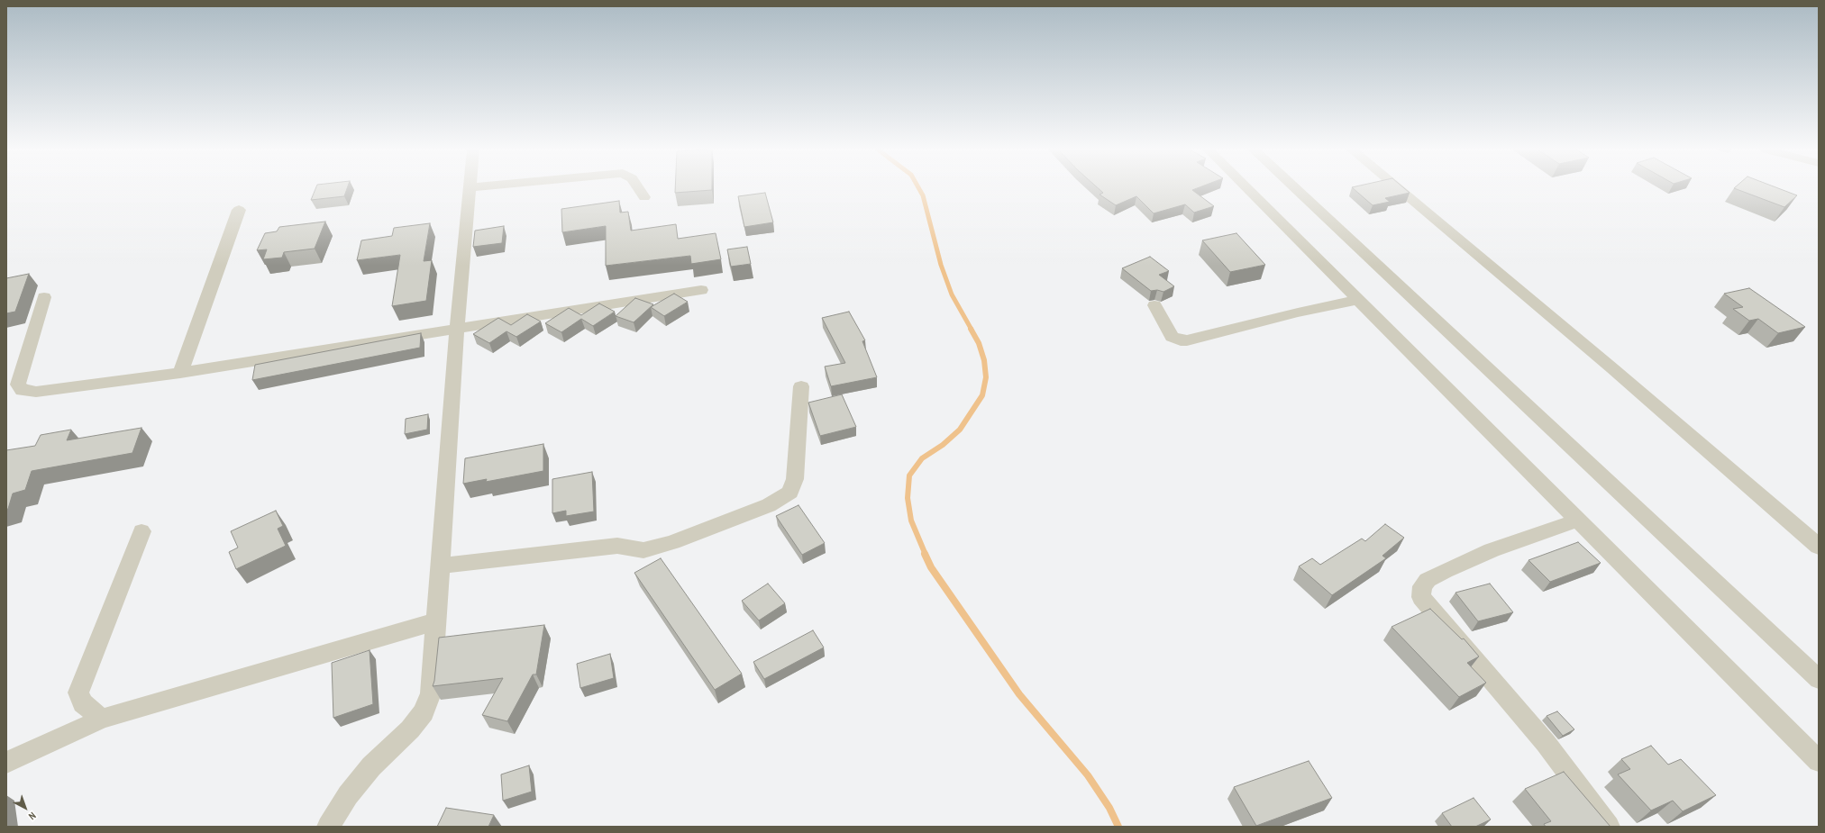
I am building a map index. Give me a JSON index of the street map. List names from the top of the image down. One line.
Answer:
{"north":"bottom right"}
